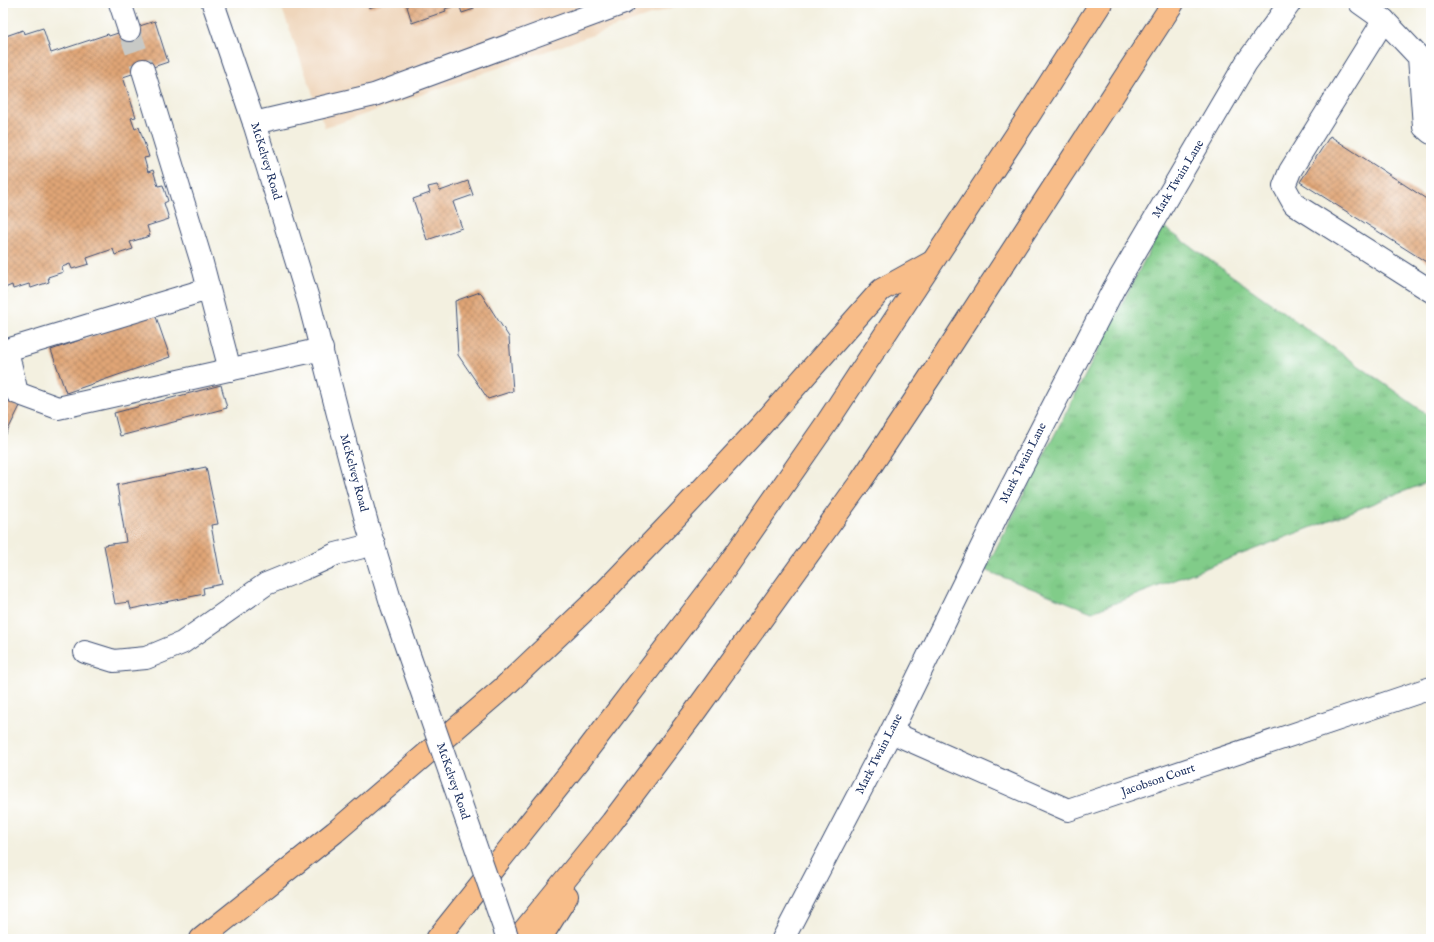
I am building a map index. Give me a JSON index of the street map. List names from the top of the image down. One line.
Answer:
{"streets":{"street":["McKelvey Road","Mark Twain Lane","Jacobson Court"]},"crossings":[["Mark Twain Lane","Jacobson Court"]]}
